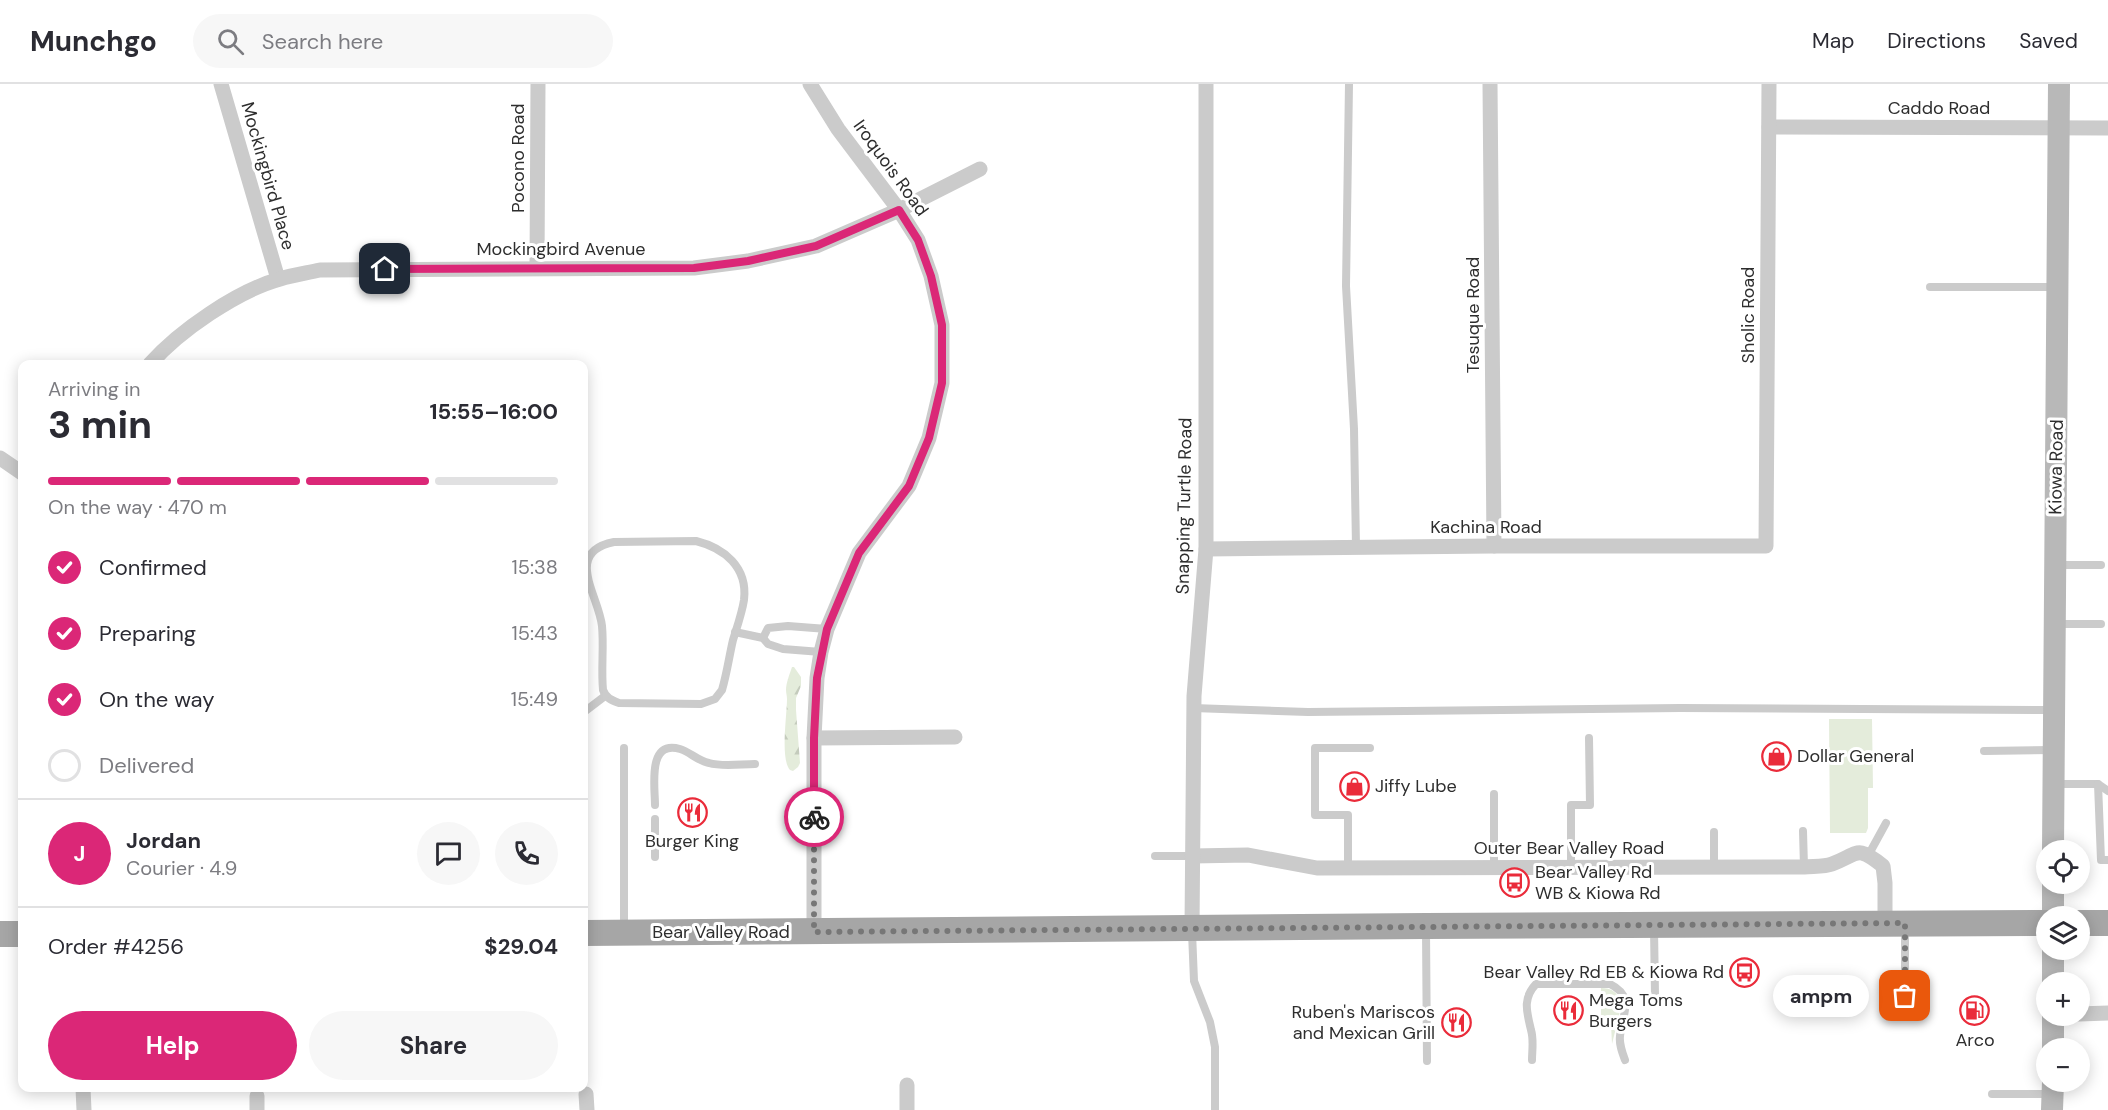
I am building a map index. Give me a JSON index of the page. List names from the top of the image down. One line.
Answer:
{"streets":{"main road":["Bear Valley Road"],"street":["Caddo Road","Pocono Road","Iroquois Road","Mockingbird Place","Mockingbird Avenue","Tesuque Road","Sholic Road","Kiowa Road","Snapping Turtle Road","Kachina Road","Outer Bear Valley Road"]},"crossings":[["Caddo Road","Sholic Road"],["Caddo Road","Kiowa Road"],["Pocono Road","Mockingbird Avenue"],["Iroquois Road","Mockingbird Avenue"],["Iroquois Road","Bear Valley Road"],["Mockingbird Place","Mockingbird Avenue"],["Tesuque Road","Kachina Road"],["Sholic Road","Kachina Road"],["Snapping Turtle Road","Kachina Road"],["Snapping Turtle Road","Outer Bear Valley Road"],["Snapping Turtle Road","Bear Valley Road"]],"places":{"shop":["Dollar General","Jiffy Lube"],"restaurant":["Burger King","Mega Toms Burgers","Ruben's Mariscos and Mexican Grill"],"bus stop":["Bear Valley Rd WB & Kiowa Rd","Bear Valley Rd EB & Kiowa Rd"],"other":["ampm"],"fuel station":["Arco"]},"page":{"header":"Munchgo","search":"Search here","nav":["Map","Directions","Saved"],"heading":["3 min","Arriving in","15:55–16:00"],"panel":["Jordan","Courier · 4.9","Order #4256","$29.04"],"bar":"On the way · 470 m","list":[["Confirmed","15:38"],["Preparing","15:43"],["On the way","15:49"],"Delivered"],"round":"J","map_buttons":["+","−"],"bubble":"ampm","buttons":["Help","Share"]}}
